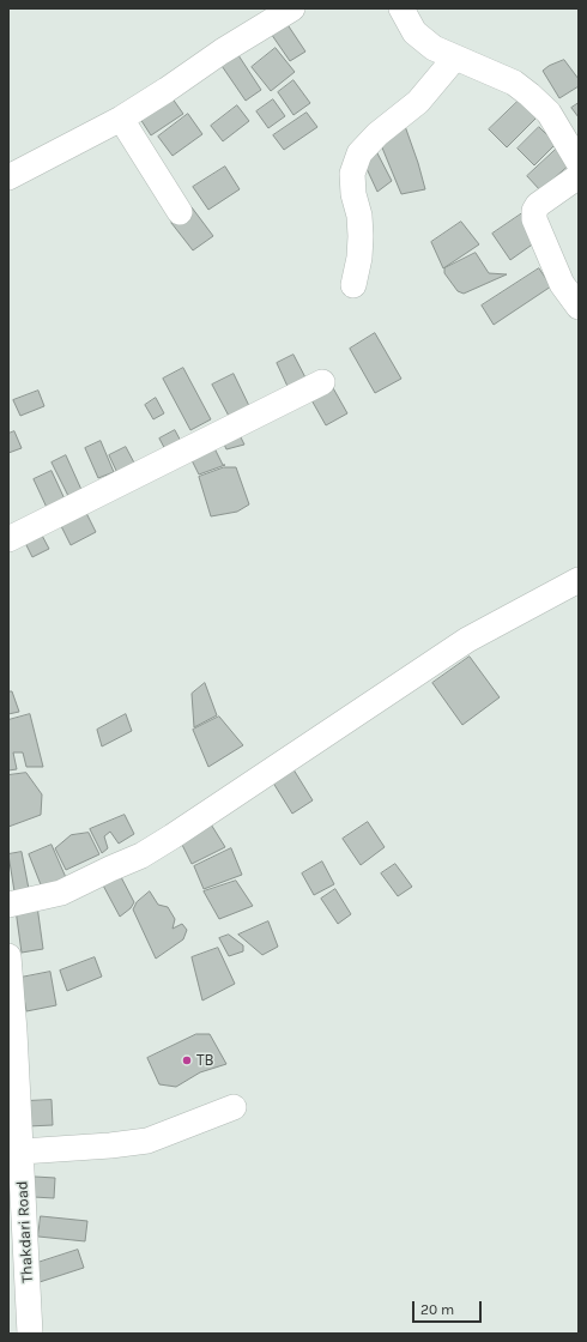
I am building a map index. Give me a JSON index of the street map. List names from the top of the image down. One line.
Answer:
{"streets":{"street":["Thakdari Road"]},"places":["TB"],"scale_bar":"20 m"}
